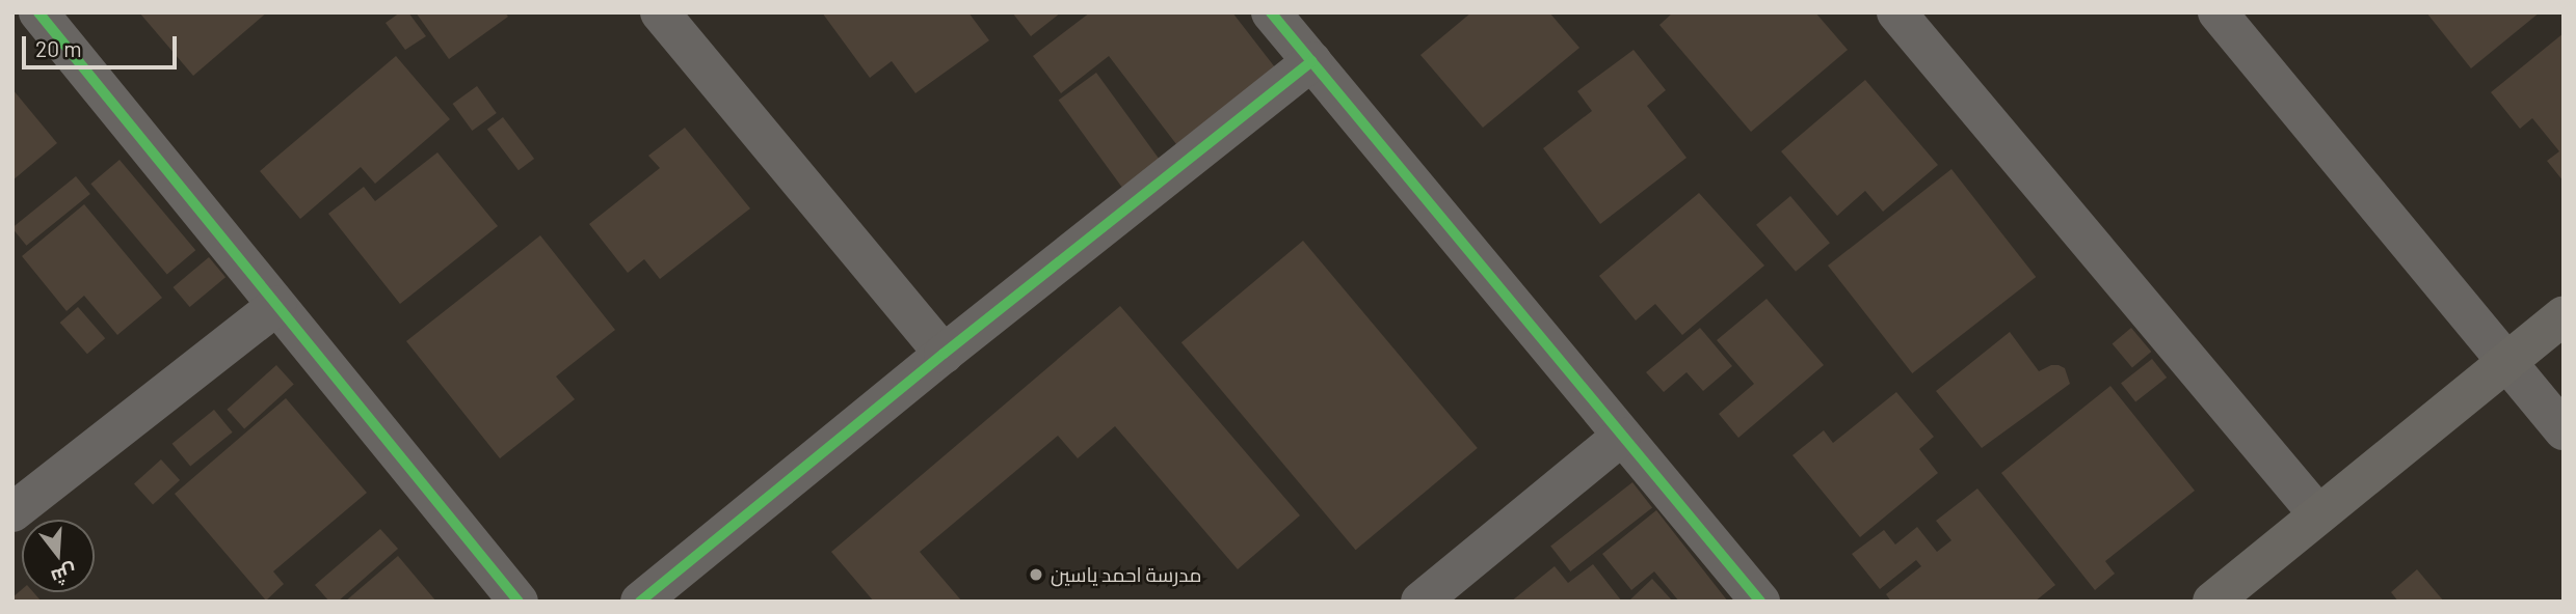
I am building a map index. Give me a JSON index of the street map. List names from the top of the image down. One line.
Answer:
{"places":["مدرسة احمد ياسين"],"scale_bar":"20 m","north":"bottom"}
